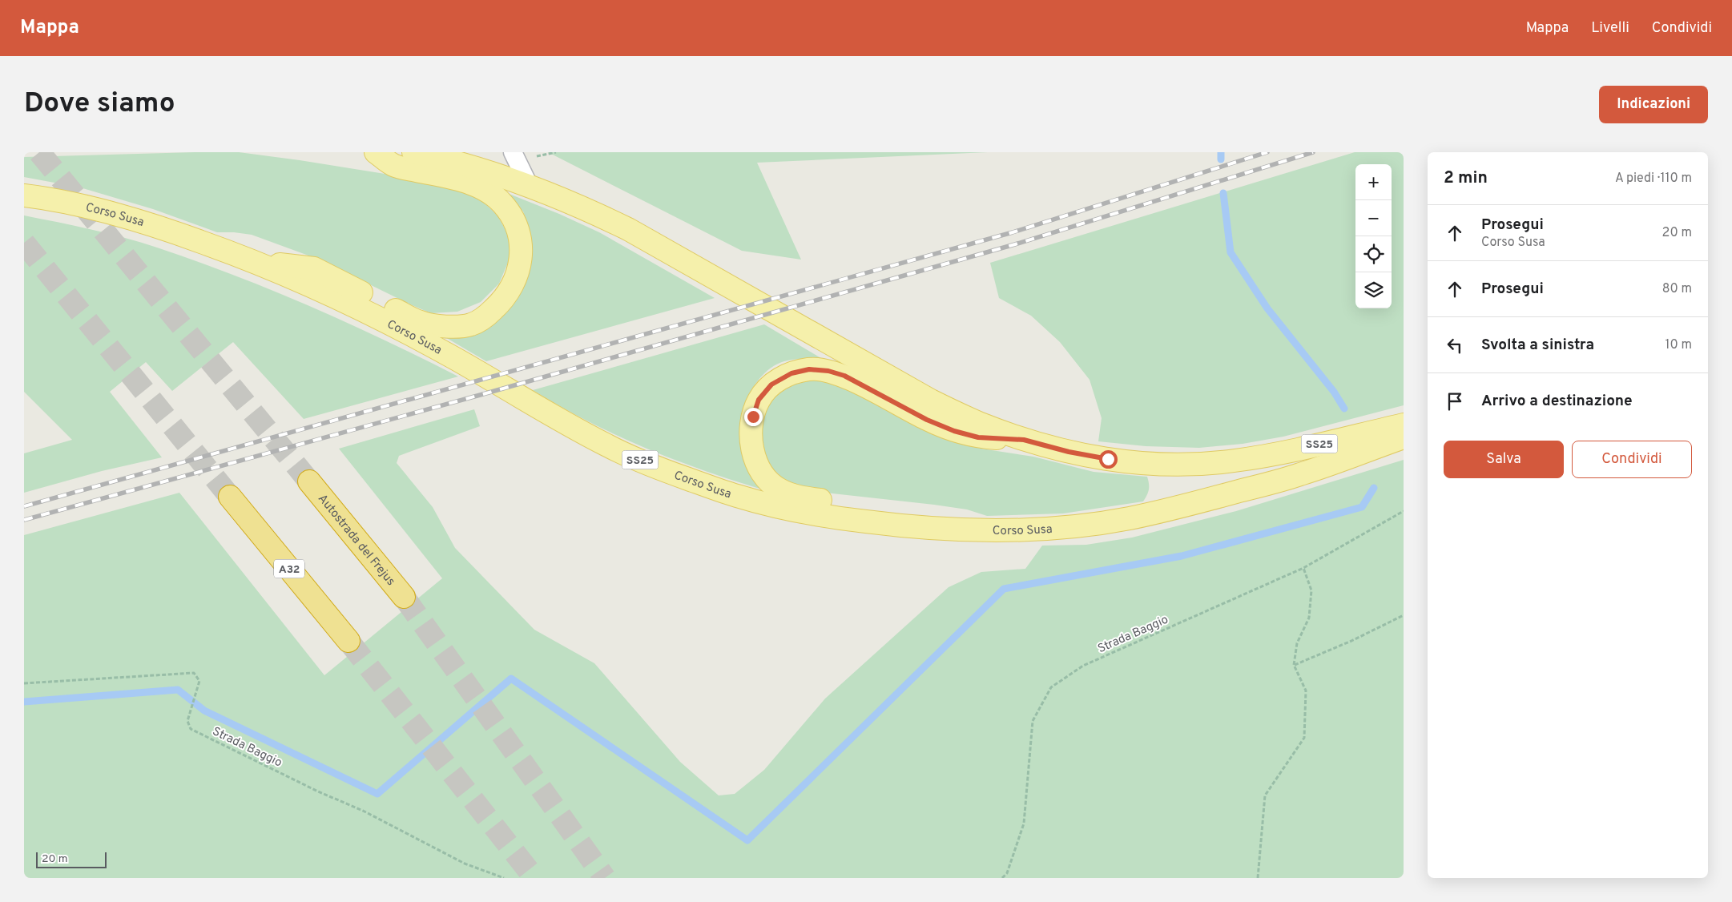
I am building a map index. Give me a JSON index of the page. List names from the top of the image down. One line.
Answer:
{"streets":{"highway":["Autostrada del Frejus","A32"],"main road":["Corso Susa","SS25"],"path":["Strada Baggio"]},"scale_bar":"20 m","page":{"header":"Mappa","nav":["Mappa","Livelli","Condividi"],"buttons":["Indicazioni",["Salva","Condividi"]],"title":"Dove siamo","heading":["2 min","A piedi · 110 m"],"map_buttons":["+","−"],"list":[["Prosegui","Corso Susa","20 m"],["Prosegui","80 m"],["Svolta a sinistra","10 m"],"Arrivo a destinazione"],"scale":"20 m"}}
